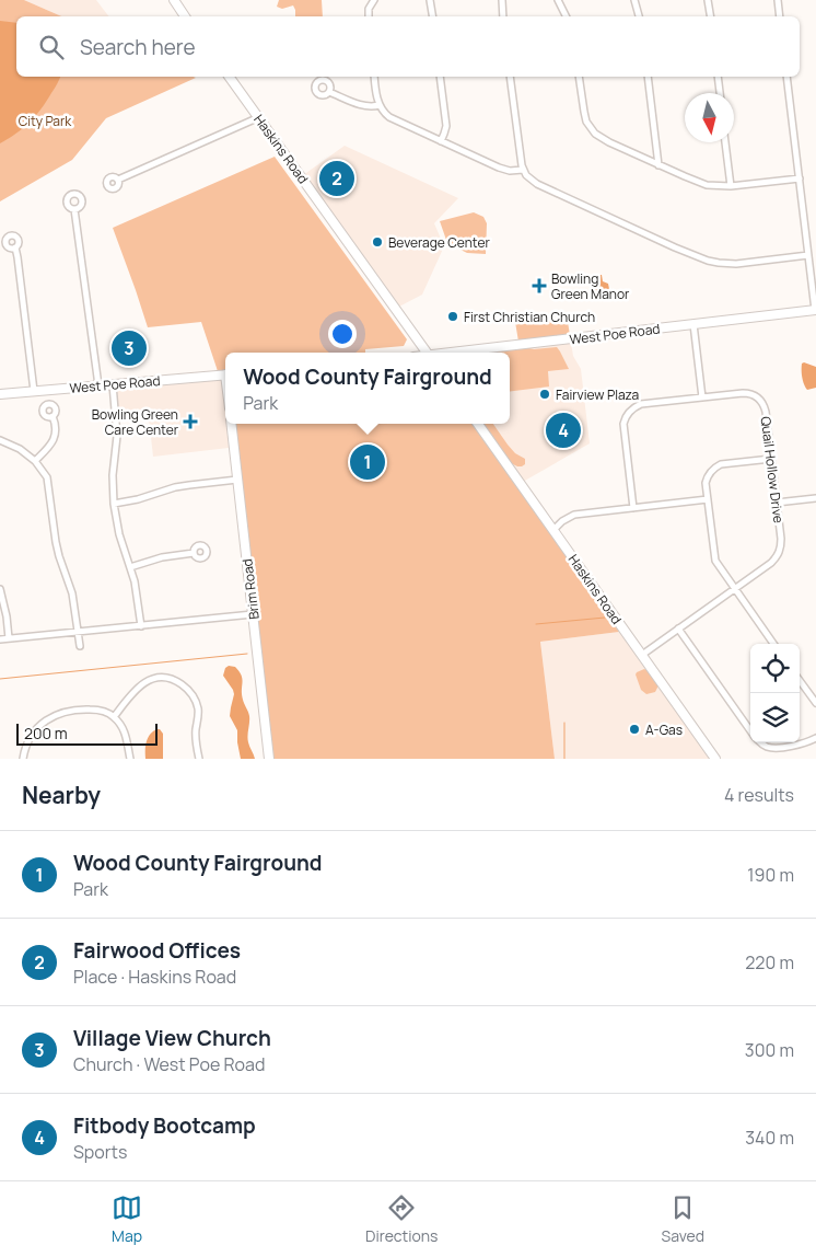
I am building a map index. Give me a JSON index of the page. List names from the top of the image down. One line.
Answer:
{"streets":{"main road":["Haskins Road","West Poe Road","Brim Road"],"street":["Quail Hollow Drive"]},"parks":["City Park"],"places":{"other":["Beverage Center","First Christian Church","Fairview Plaza","A-Gas"],"health":["Bowling Green Manor","Bowling Green Care Center"]},"scale_bar":"200 m","north":"bottom","page":{"search":"Search here","pins":["2","3","4","1"],"popup":["Wood County Fairground","Park"],"scale":"200 m","heading":["Nearby","4 results"],"list":[{"mark":"1","name":"Wood County Fairground","note":"Park","value":"190 m"},{"mark":"2","name":"Fairwood Offices","note":"Place · Haskins Road","value":"220 m"},{"mark":"3","name":"Village View Church","note":"Church · West Poe Road","value":"300 m"},{"mark":"4","name":"Fitbody Bootcamp","note":"Sports","value":"340 m"}],"nav":["Map","Directions","Saved"]}}
